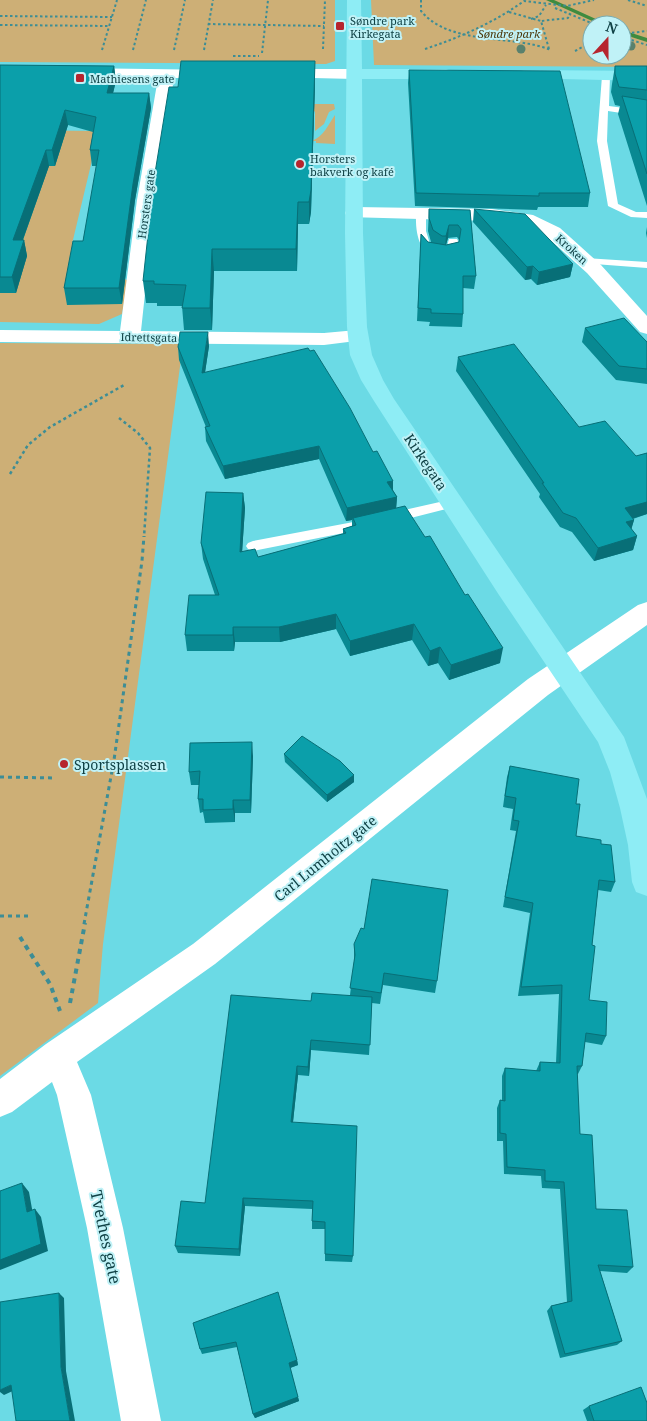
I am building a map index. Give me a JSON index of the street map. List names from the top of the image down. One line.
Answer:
{"streets":{"main road":["Kirkegata"],"street":["Horsters gate","Kroken","Idrettsgata","Carl Lumholtz gate","Tvethes gate"]},"crossings":[["Horsters gate","Idrettsgata"],["Kroken","Kirkegata"],["Idrettsgata","Kirkegata"],["Kirkegata","Carl Lumholtz gate"],["Carl Lumholtz gate","Tvethes gate"]],"parks":["Søndre park"],"places":{"transit":["Søndre park Kirkegata","Mathiesens gate"],"other":["Horsters bakverk og kafé","Sportsplassen"]},"north":"top"}
